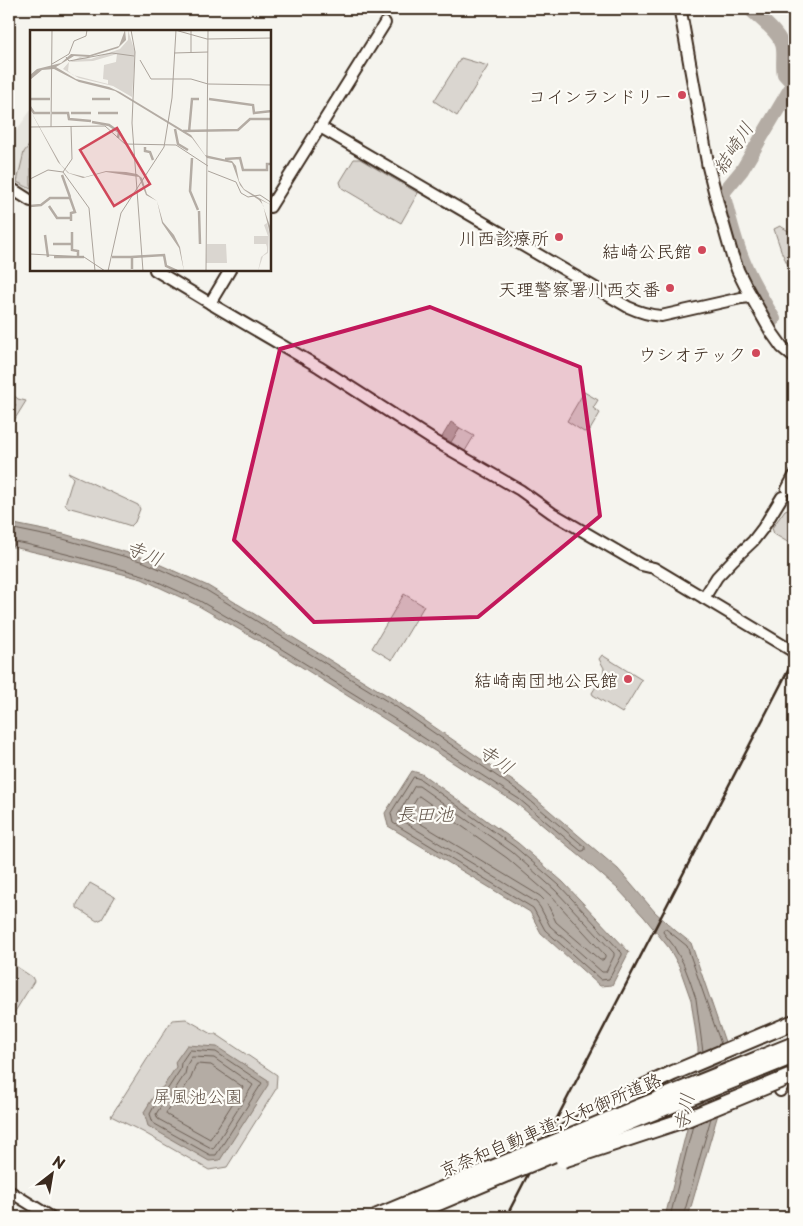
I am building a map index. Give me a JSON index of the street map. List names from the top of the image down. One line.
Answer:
{"streets":{"highway":["京奈和自動車道;大和御所道路"]},"water":["結崎川","寺川","長田池"],"parks":["屏風池公園"],"places":["コインランドリー","川西診療所","結崎公民館","天理警察署川西交番","ウシオテック","結崎南団地公民館"],"north":"top right"}
